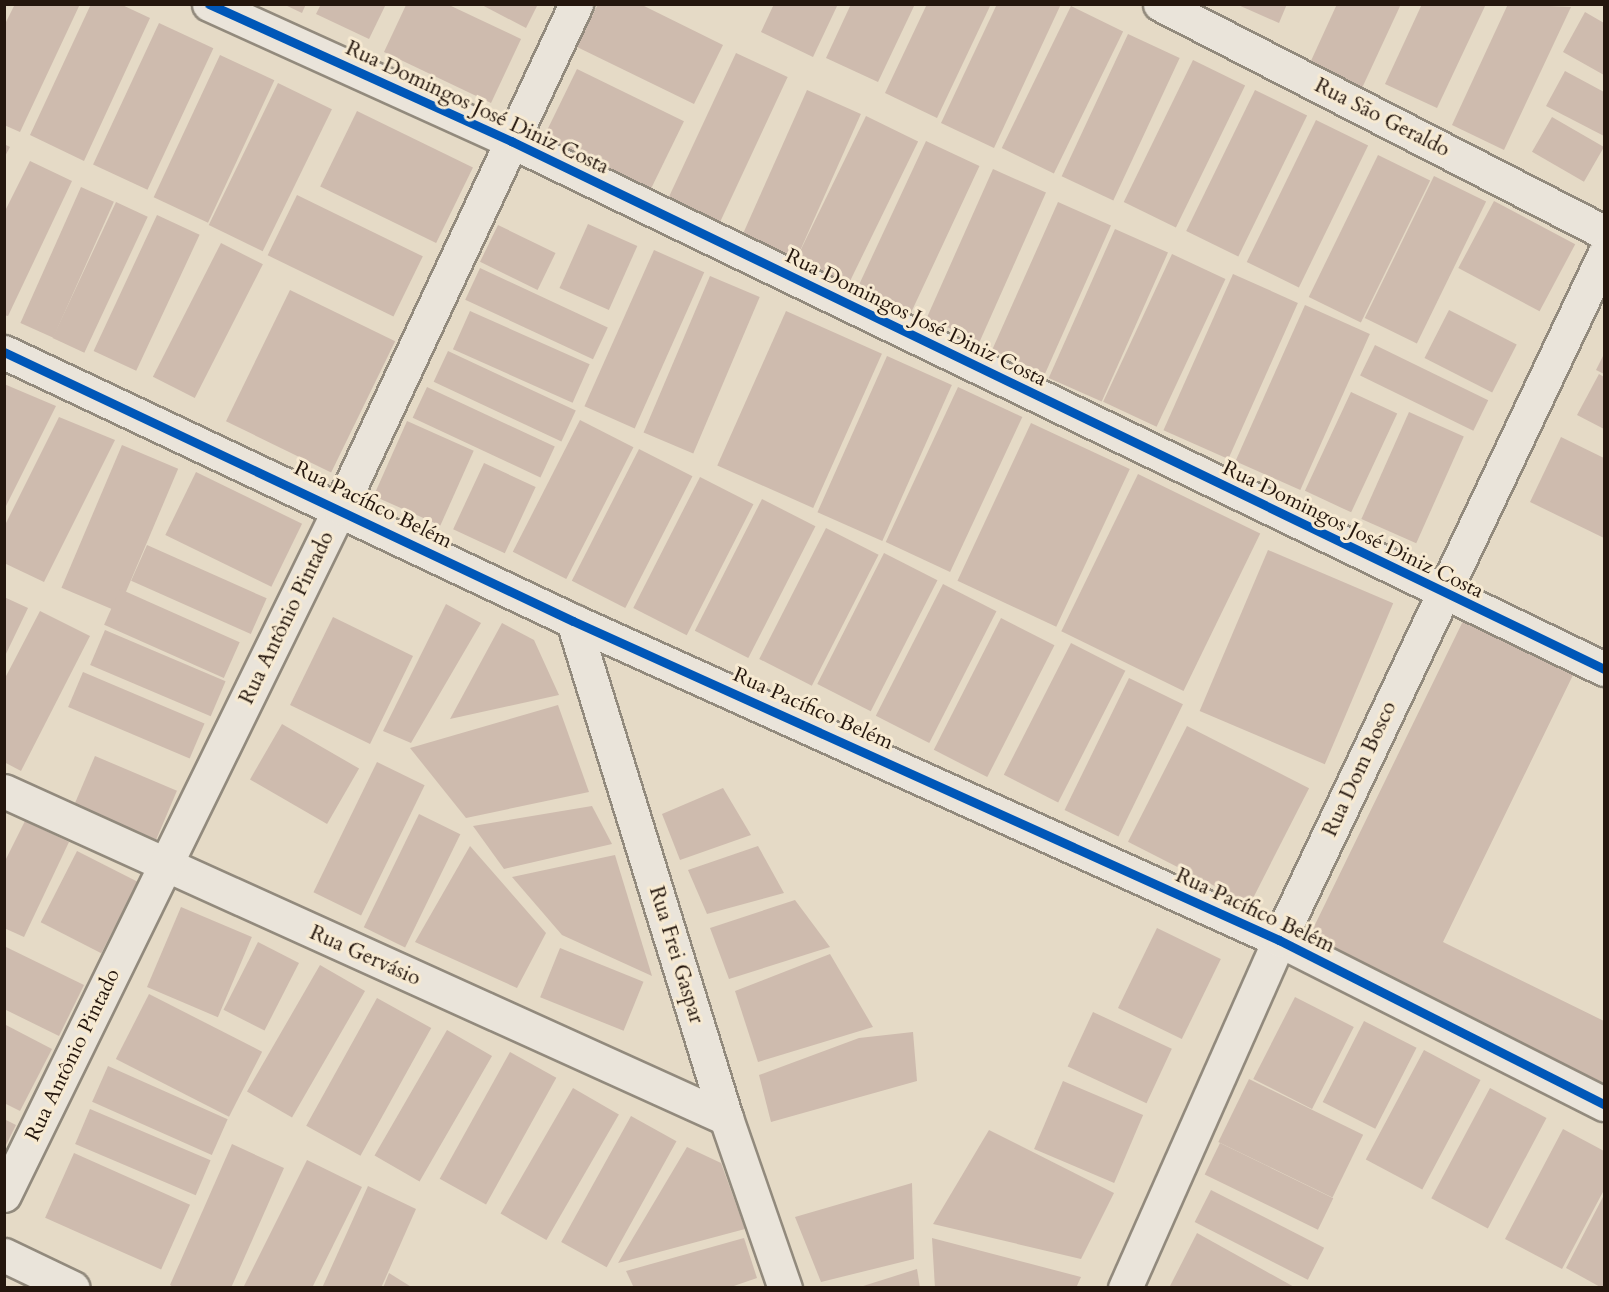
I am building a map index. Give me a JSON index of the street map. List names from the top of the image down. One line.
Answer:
{"streets":{"street":["Rua Domingos José Diniz Costa","Rua São Geraldo","Rua Pacífico Belém","Rua Antônio Pintado","Rua Dom Bosco","Rua Frei Gaspar","Rua Gervásio"]},"crossings":[["Rua Domingos José Diniz Costa","Rua Antônio Pintado"],["Rua Domingos José Diniz Costa","Rua Dom Bosco"],["Rua Pacífico Belém","Rua Antônio Pintado"],["Rua Pacífico Belém","Rua Dom Bosco"],["Rua Pacífico Belém","Rua Frei Gaspar"],["Rua Antônio Pintado","Rua Gervásio"],["Rua Frei Gaspar","Rua Gervásio"]]}
